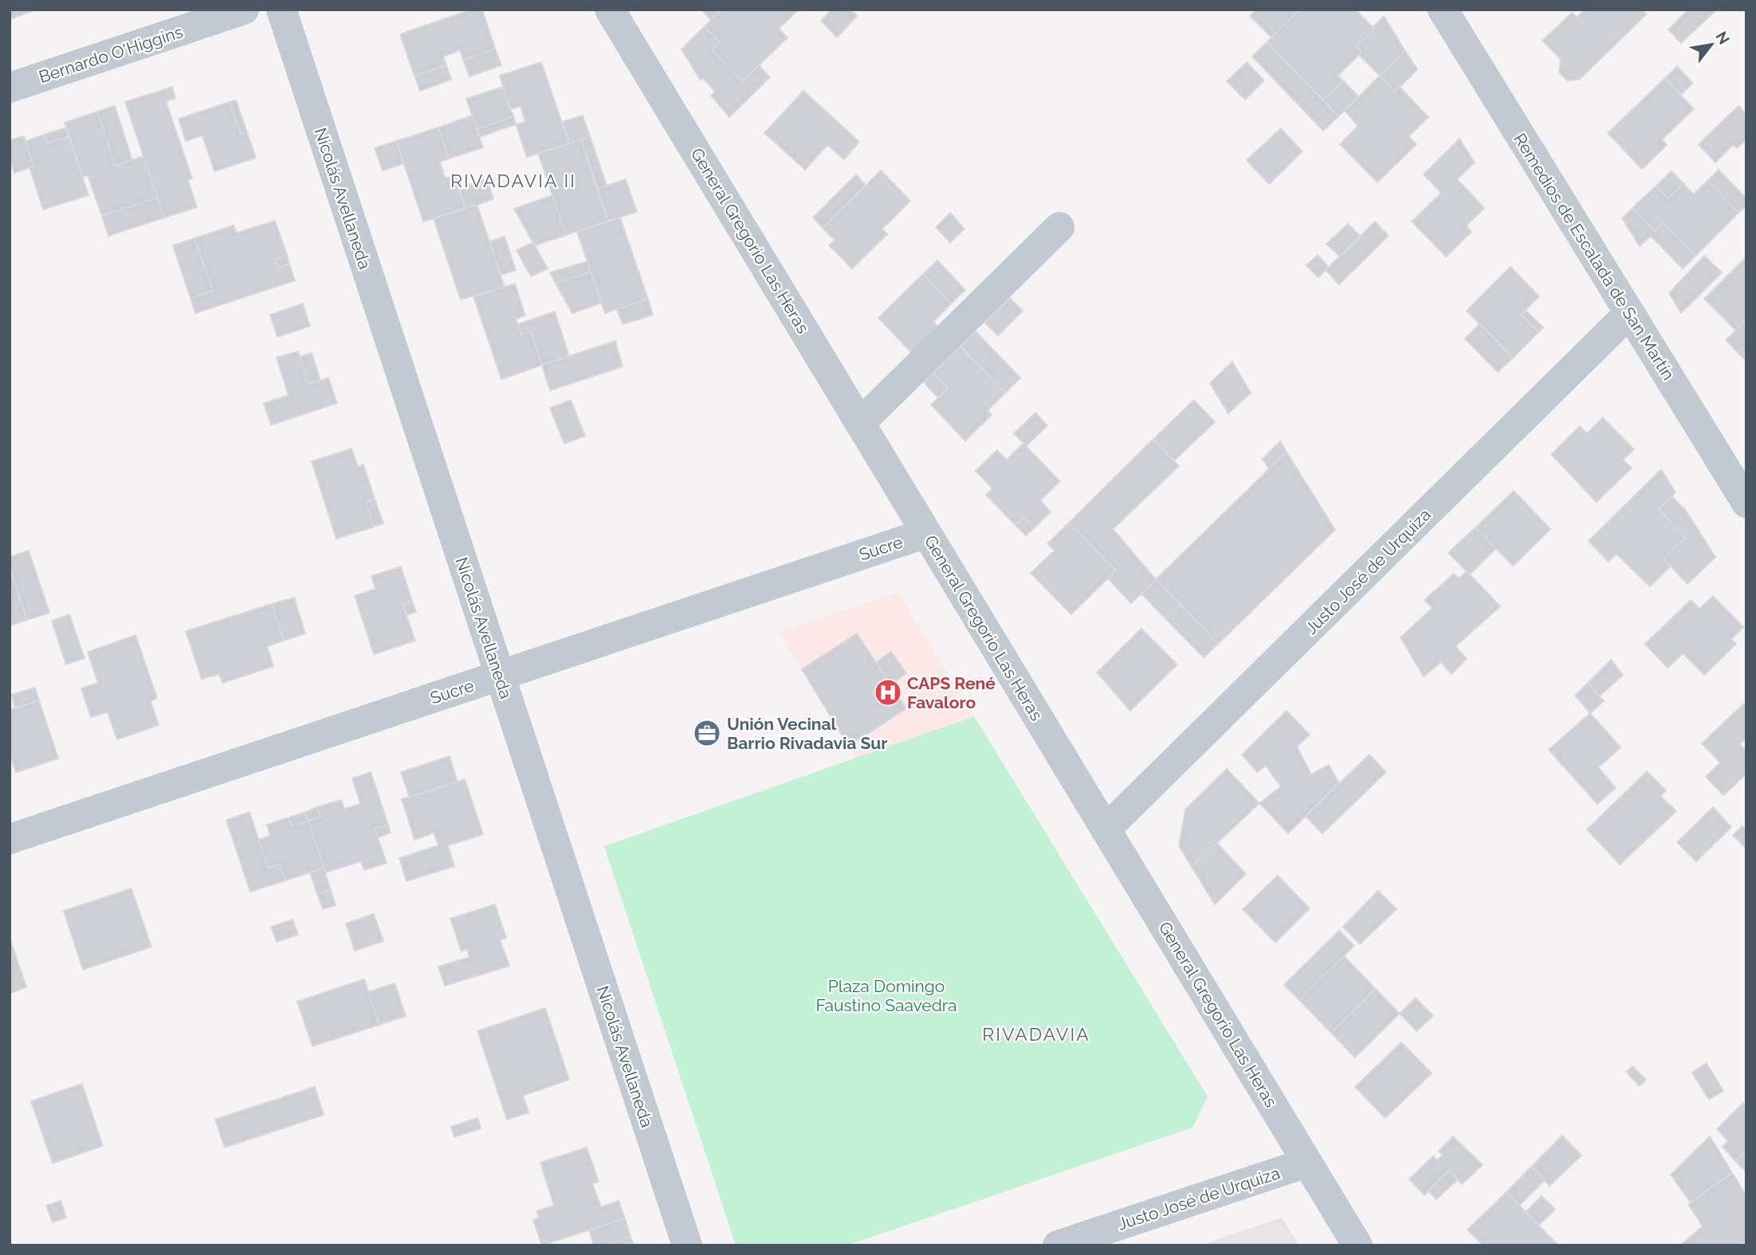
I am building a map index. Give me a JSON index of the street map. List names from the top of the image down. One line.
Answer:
{"streets":{"street":["Bernardo O'Higgins","Nicolás Avellaneda","General Gregorio Las Heras","Remedios de Escalada de San Martín","Sucre","Justo José de Urquiza"]},"crossings":[["Nicolás Avellaneda","Sucre"],["General Gregorio Las Heras","Sucre"],["General Gregorio Las Heras","Justo José de Urquiza"],["Remedios de Escalada de San Martín","Justo José de Urquiza"]],"districts":["RIVADAVIA II","RIVADAVIA"],"parks":["Plaza Domingo Faustino Saavedra"],"places":{"hospital":["CAPS René Favaloro"],"office":["Unión Vecinal Barrio Rivadavia Sur"]},"north":"top right"}
